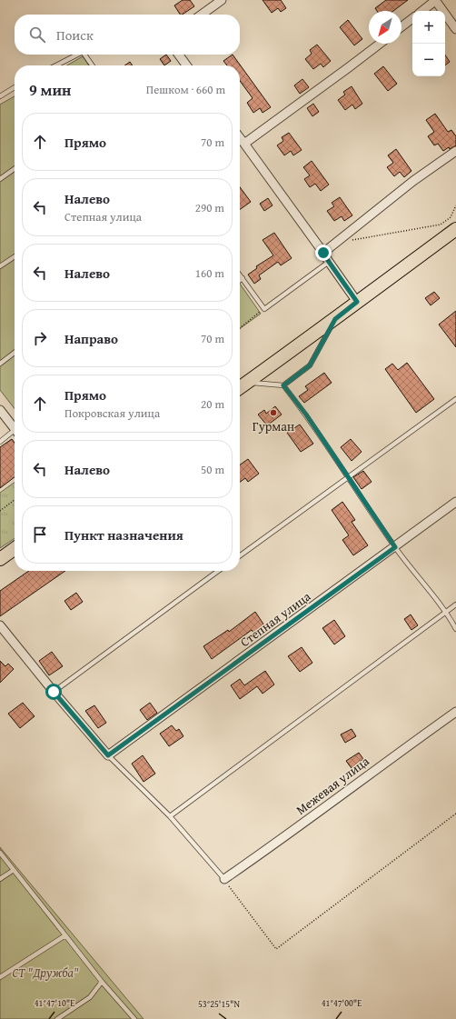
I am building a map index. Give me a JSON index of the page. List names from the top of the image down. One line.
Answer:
{"streets":{"street":["Степная улица","Межевая улица"]},"parks":["СТ \"Дружба\""],"places":["Гурман"],"north":"bottom left","page":{"map_buttons":["+","−"],"search":"Поиск","heading":["9 мин","Пешком · 660 m"],"list":[["Прямо","70 m"],["Налево","Степная улица","290 m"],["Налево","160 m"],["Направо","70 m"],["Прямо","Покровская улица","20 m"],["Налево","50 m"],"Пункт назначения"]},"coordinates":["41°47'10\"E","41°47'00\"E","53°25'15\"N"]}
